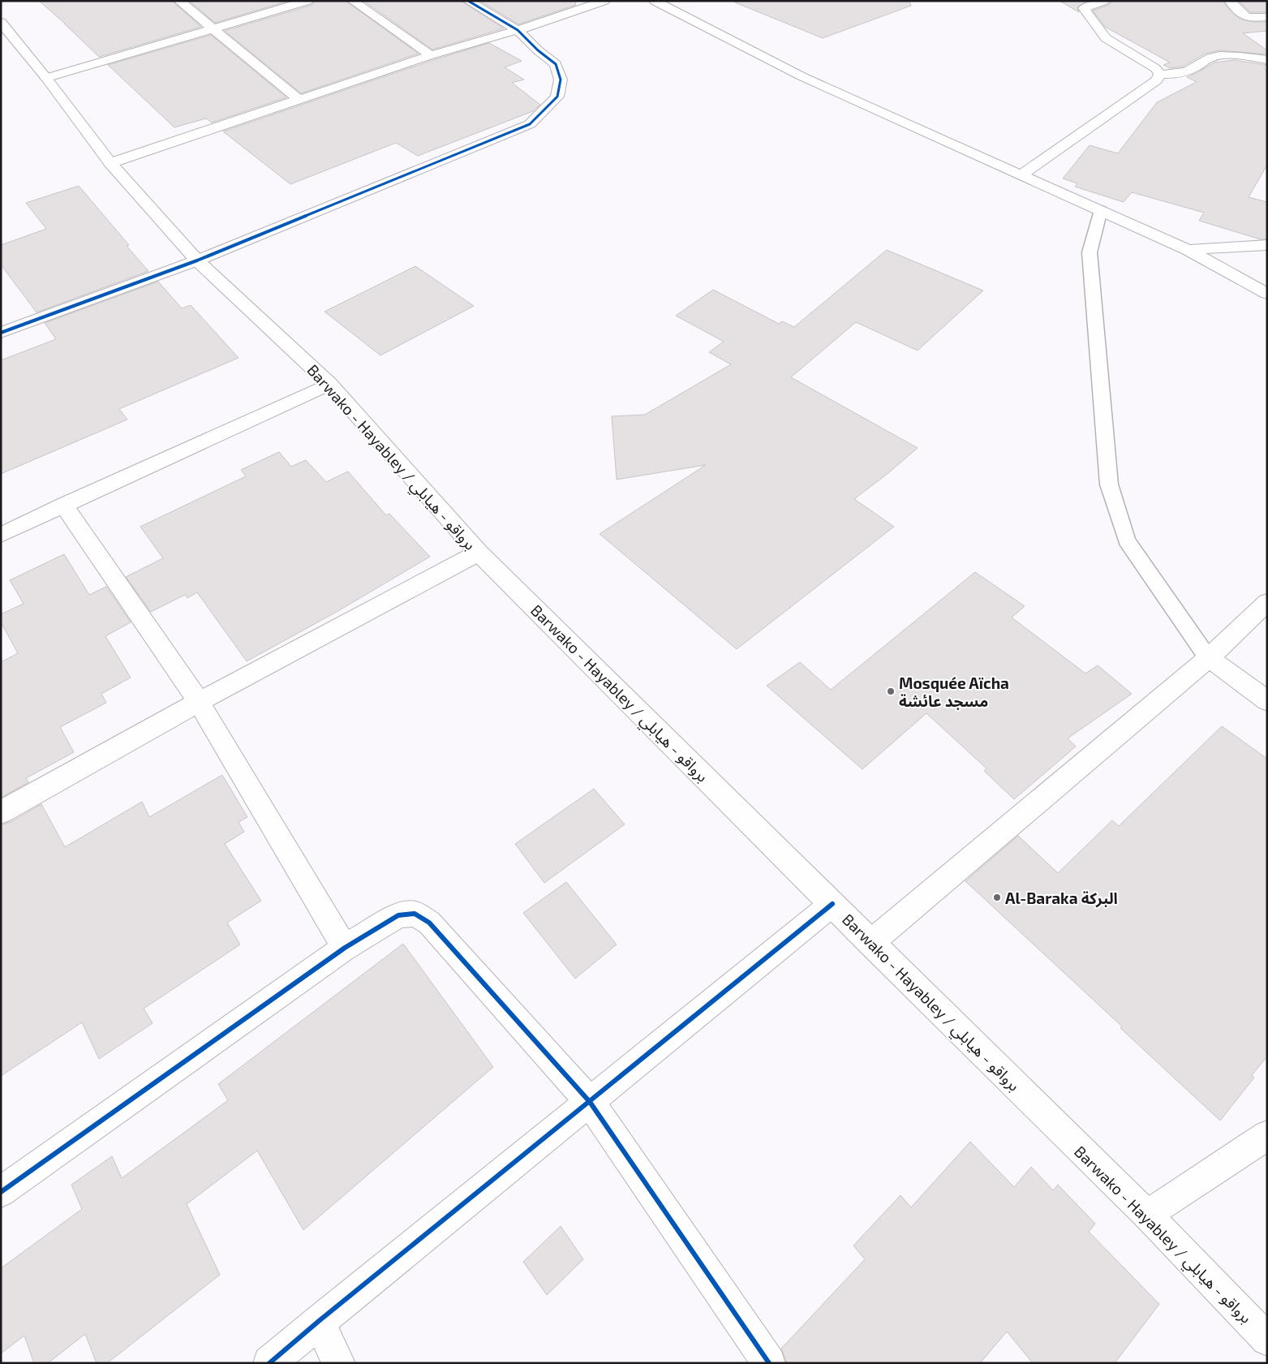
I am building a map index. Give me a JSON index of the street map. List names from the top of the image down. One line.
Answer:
{"streets":{"street":["Barwako - Hayabley / برواقو - هيابلي"]},"places":["Mosquée Aïcha مسجد عائشة","Al-Baraka البركة"]}
